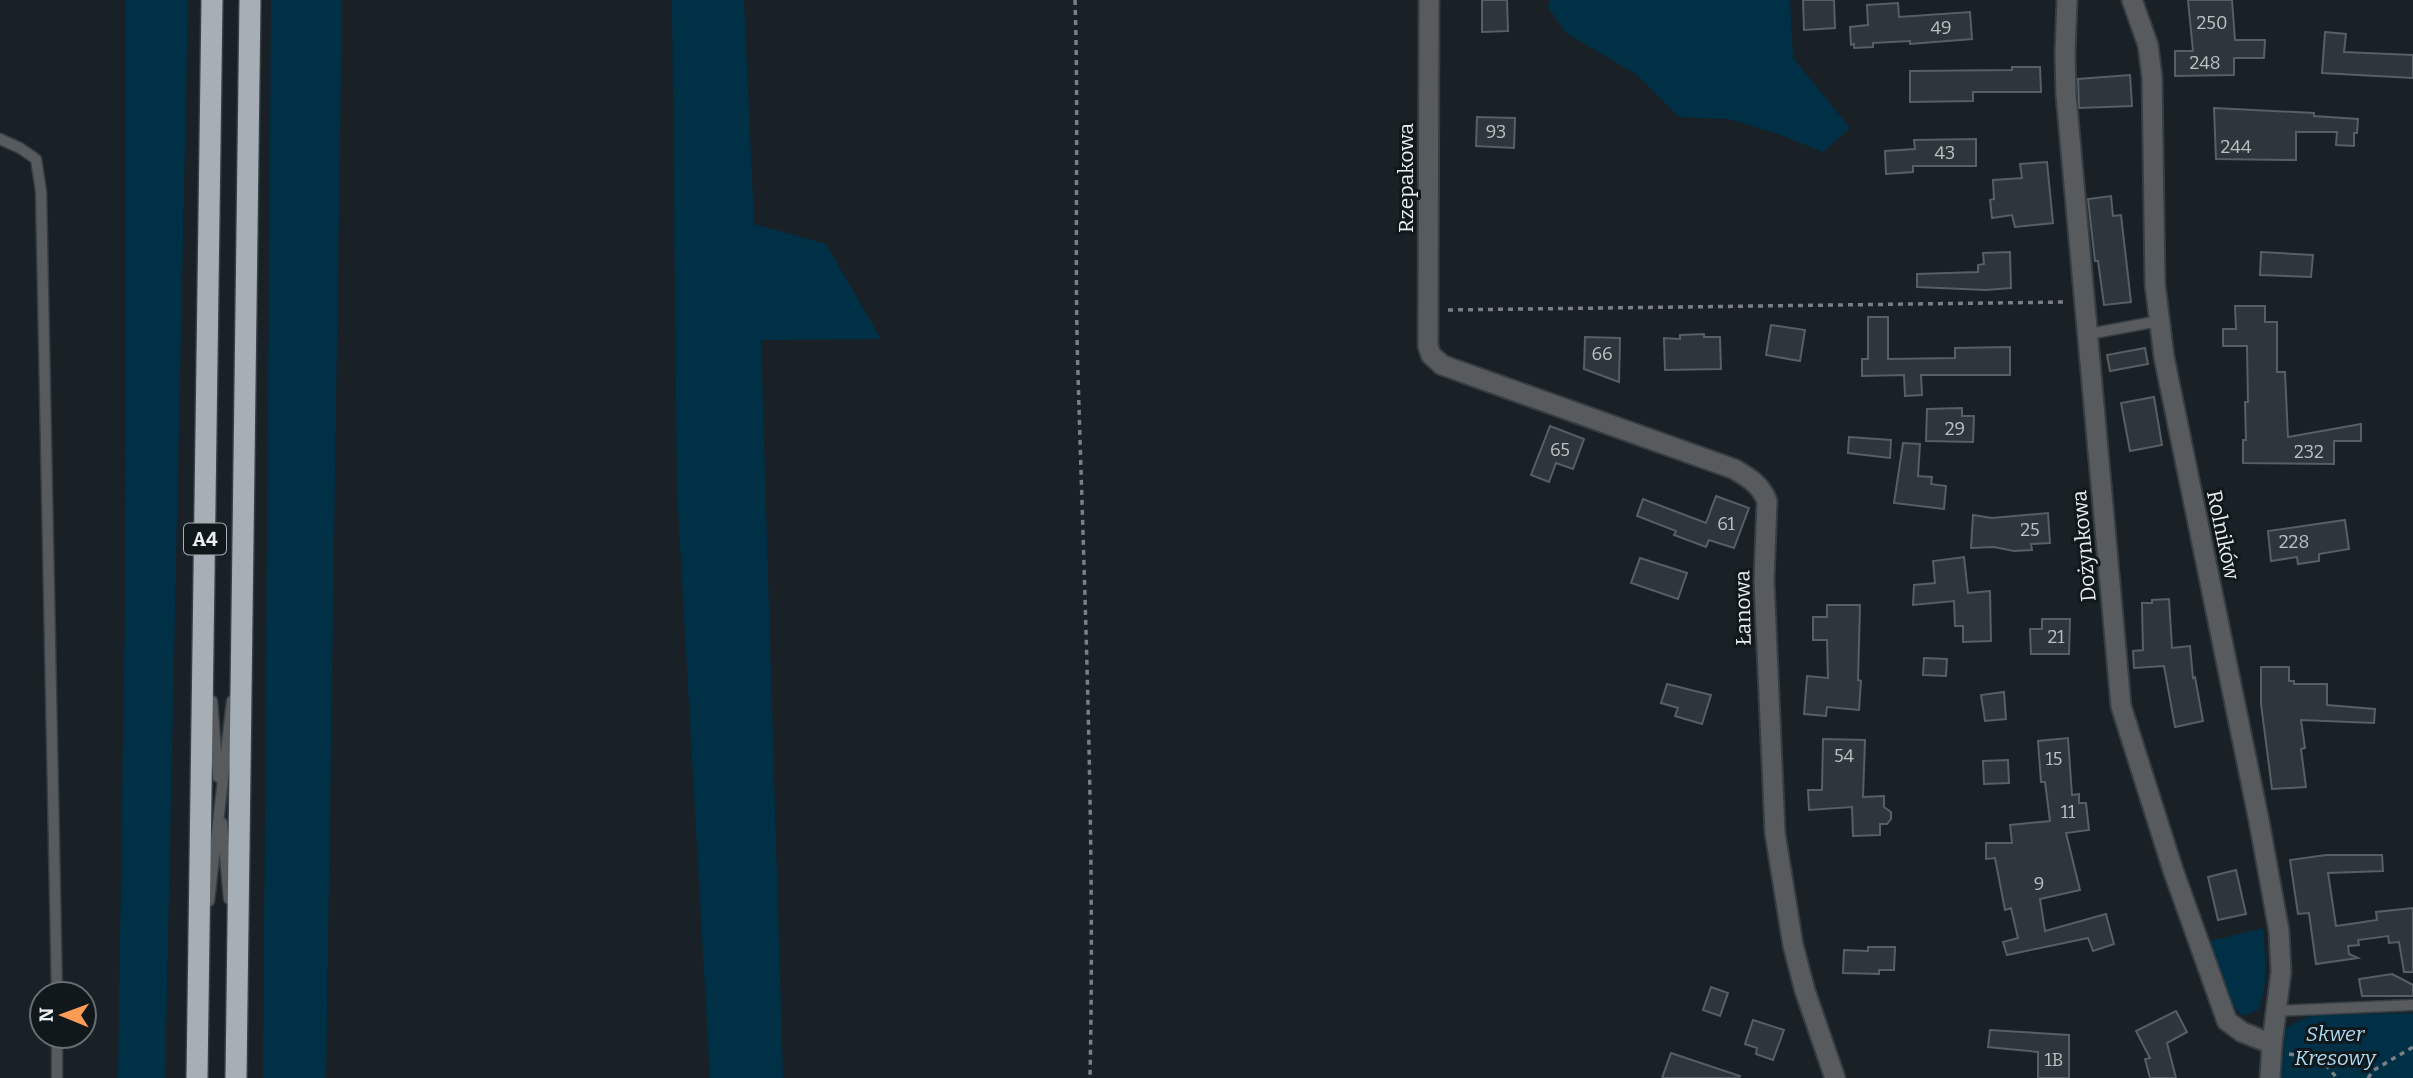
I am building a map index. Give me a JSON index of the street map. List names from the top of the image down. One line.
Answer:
{"streets":{"highway":["A4"],"street":["Rzepakowa","Rolników","Dożynkowa","Łanowa"]},"crossings":[["Rzepakowa","Łanowa"],["Rolników","Dożynkowa"]],"parks":["Skwer Kresowy"],"house_numbers":["250","49","248","93","244","43","66","29","65","232","61","25","228","21","54","15","11","9","1B"],"north":"left"}
